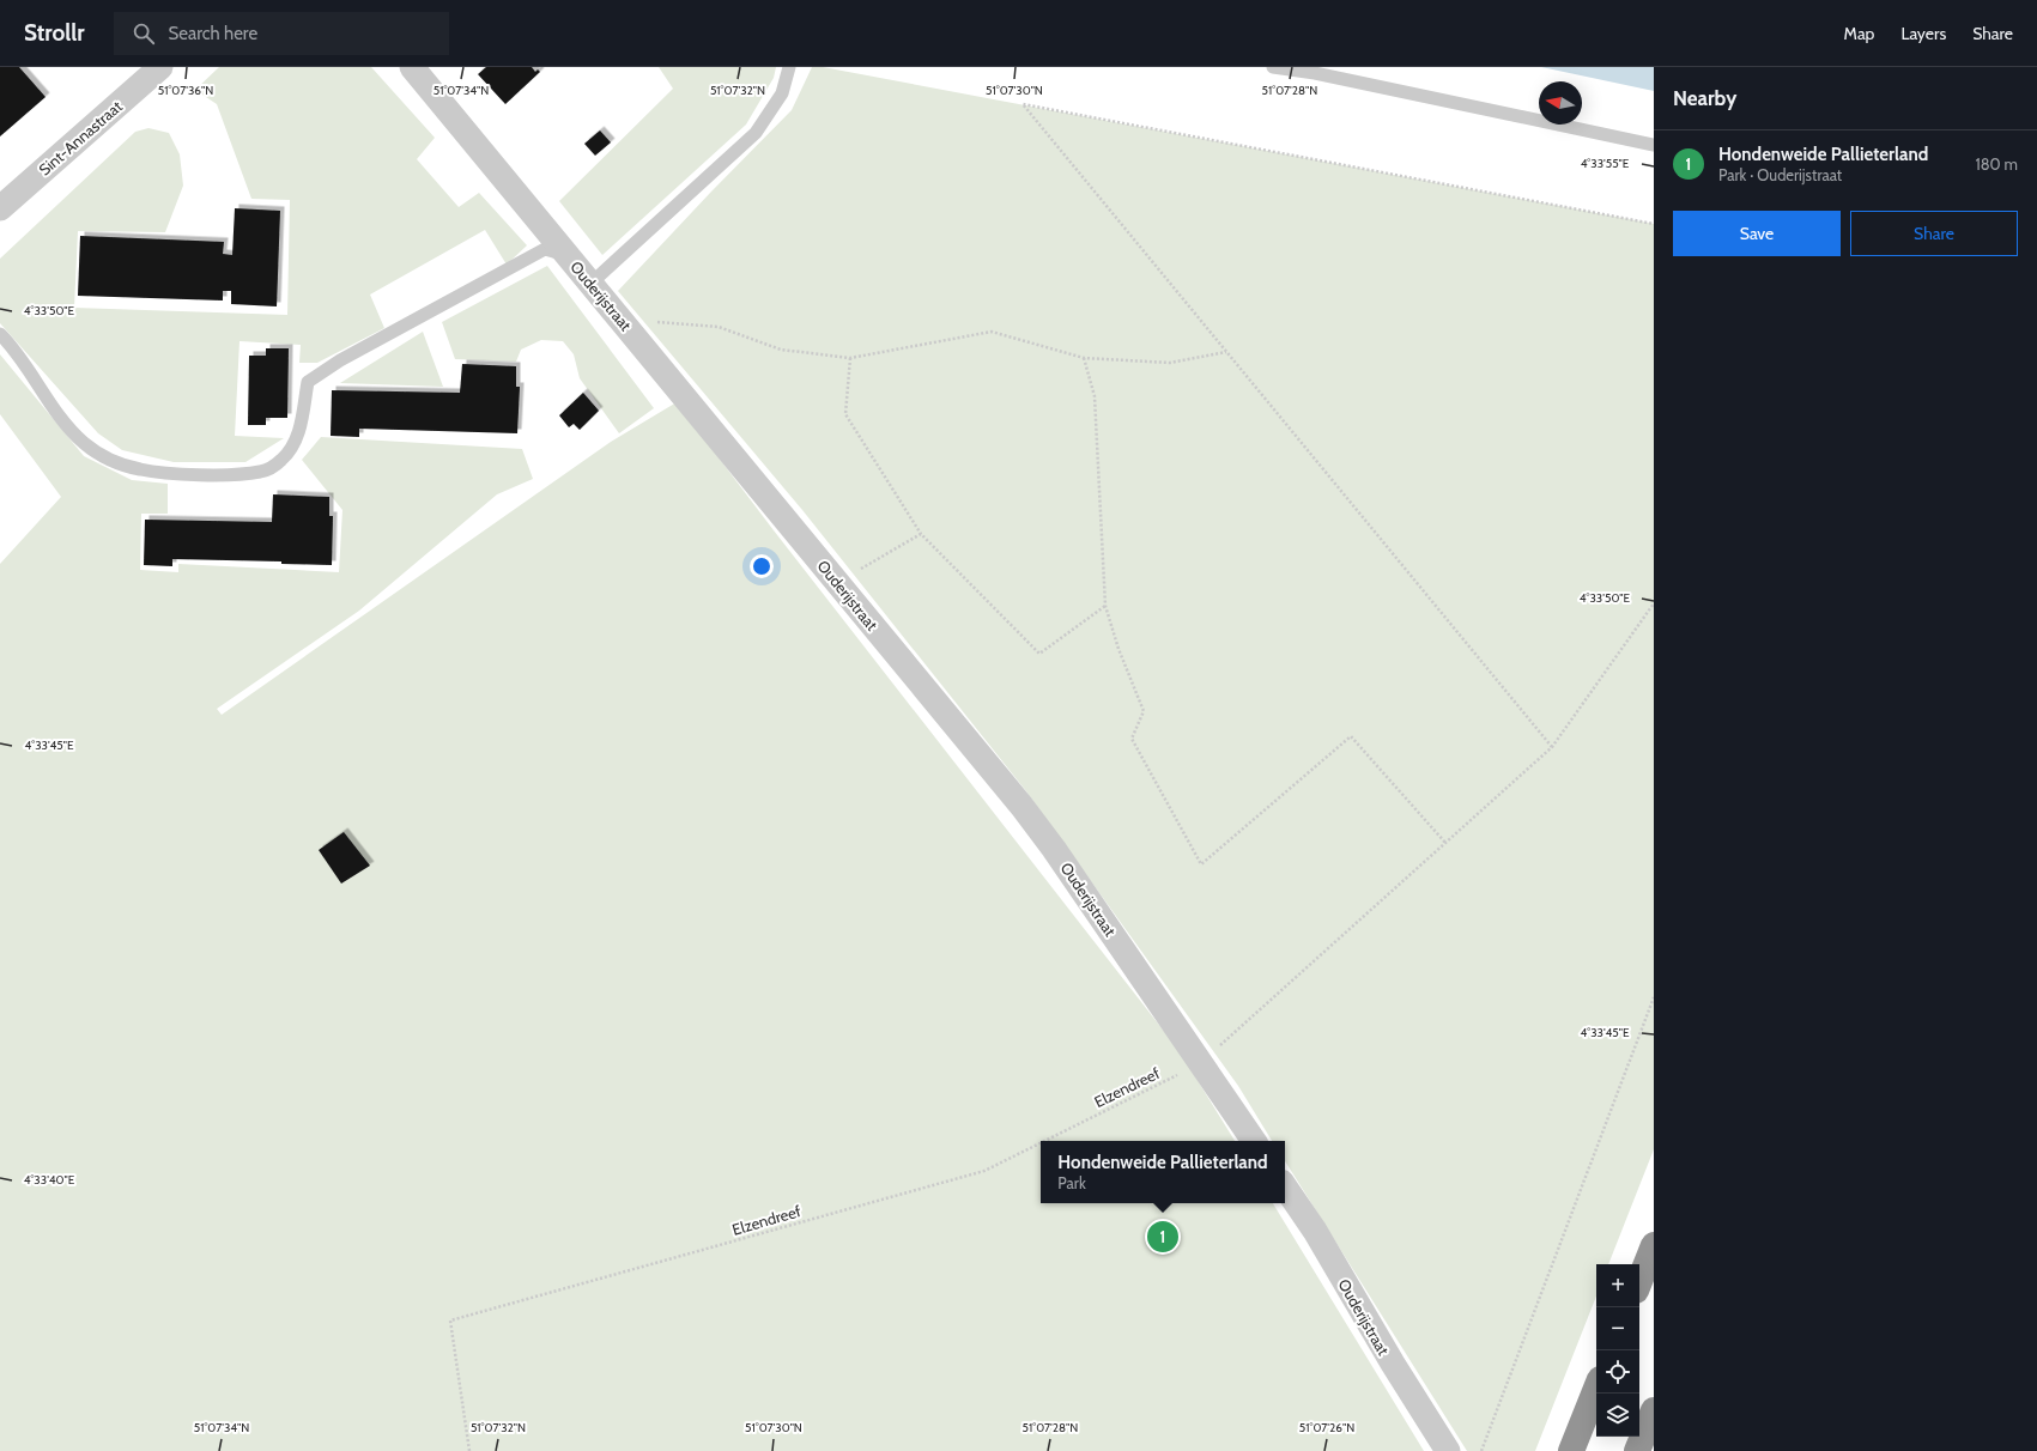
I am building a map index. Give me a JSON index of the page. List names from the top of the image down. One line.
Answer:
{"streets":{"street":["Sint-Annastraat","Ouderijstraat"],"path":["Elzendreef"]},"crossings":[["Ouderijstraat","Elzendreef"]],"north":"left","page":{"header":"Strollr","search":"Search here","nav":["Map","Layers","Share"],"heading":"Nearby","list":[{"mark":"1","name":"Hondenweide Pallieterland","note":"Park · Ouderijstraat","value":"180 m"}],"buttons":["Save","Share"],"popup":["Hondenweide Pallieterland","Park"],"pins":"1","map_buttons":["+","−"]},"coordinates":["51°07'36\"N","51°07'34\"N","51°07'32\"N","51°07'30\"N","51°07'28\"N","4°33'55\"E","4°33'50\"E","4°33'45\"E","4°33'40\"E","51°07'26\"N"]}
